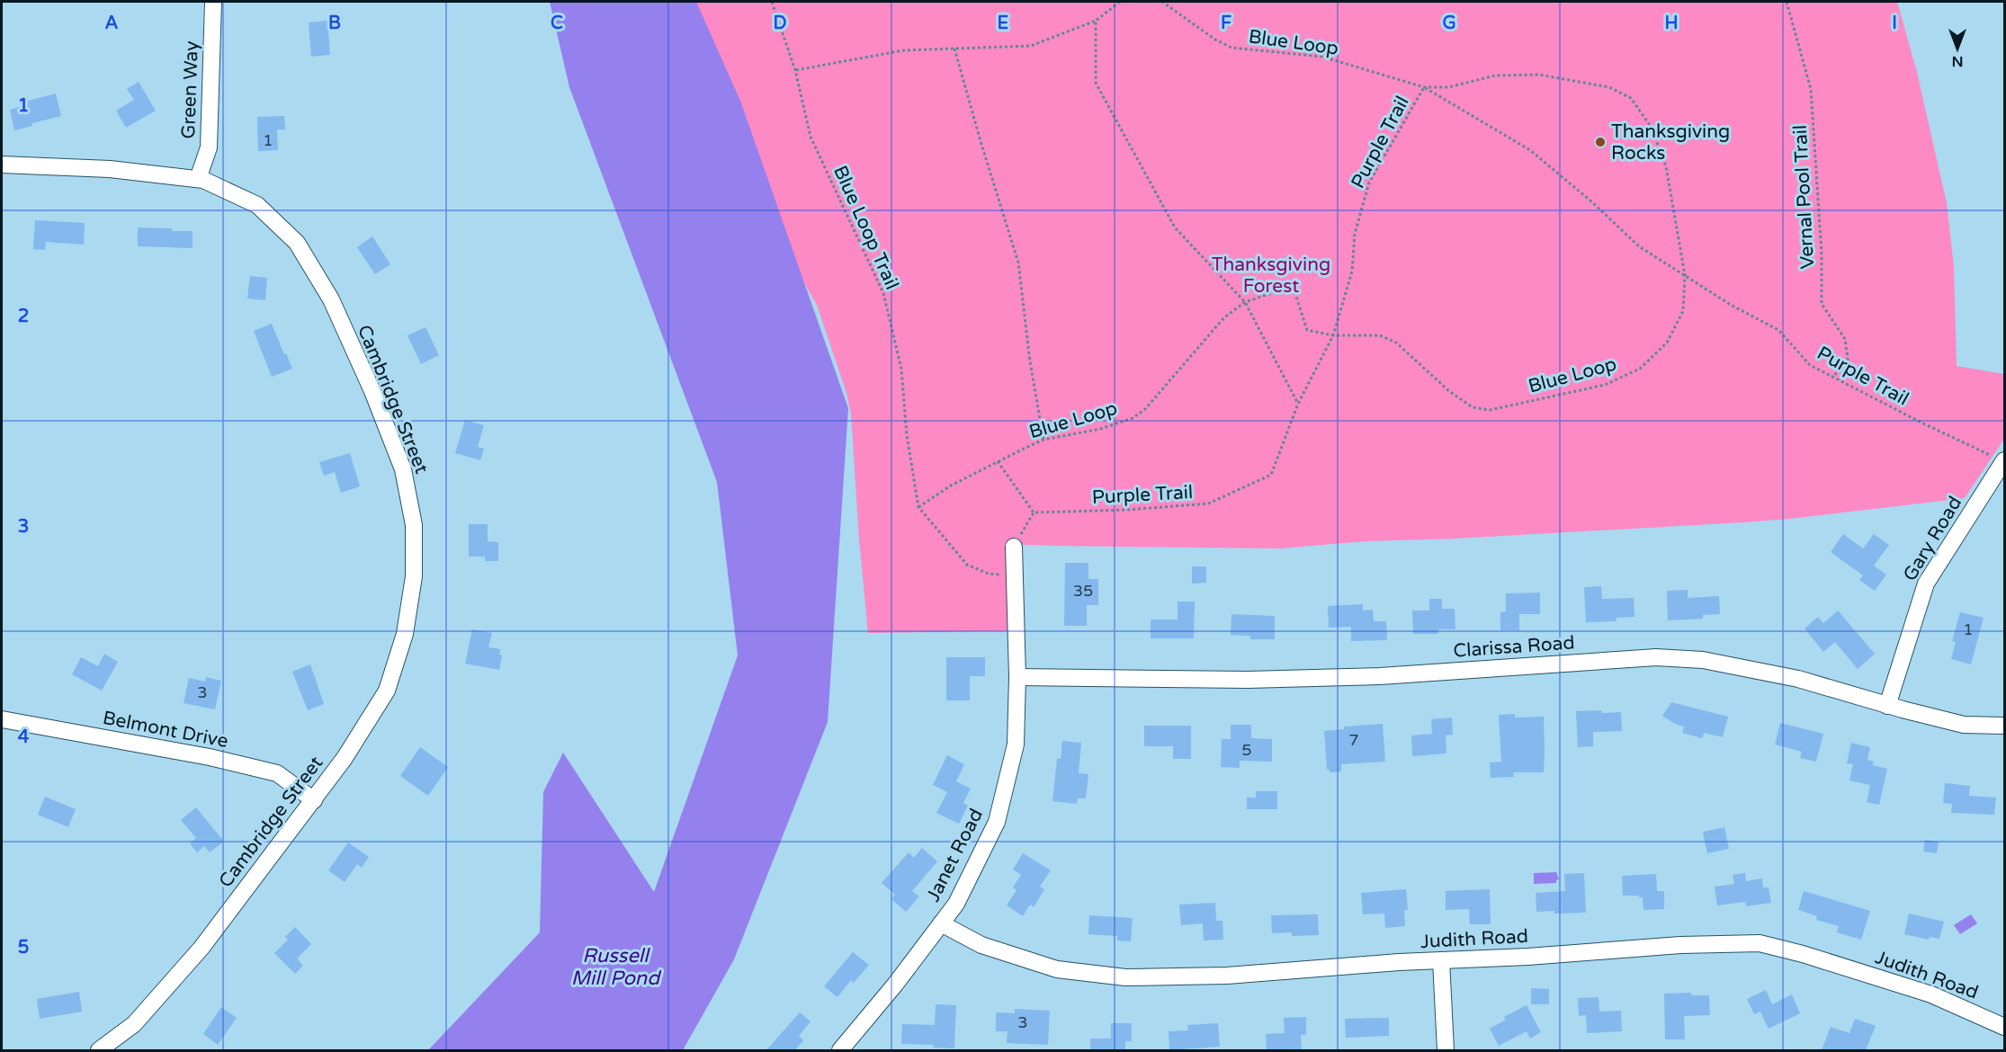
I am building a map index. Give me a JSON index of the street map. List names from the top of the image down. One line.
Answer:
{"streets":{"street":["Green Way","Cambridge Street","Gary Road","Clarissa Road","Belmont Drive","Janet Road","Judith Road"],"path":["Blue Loop","Purple Trail","Vernal Pool Trail","Blue Loop Trail"]},"crossings":[["Blue Loop","Purple Trail"],["Blue Loop","Blue Loop Trail"],["Green Way","Cambridge Street"],["Purple Trail","Vernal Pool Trail"],["Purple Trail","Gary Road"],["Cambridge Street","Belmont Drive"],["Gary Road","Clarissa Road"],["Clarissa Road","Janet Road"],["Janet Road","Judith Road"]],"water":["Russell Mill Pond"],"parks":["Thanksgiving Forest"],"places":["Thanksgiving Rocks"],"house_numbers":["1","35","1","3","7","5","3"],"north":"bottom","grid":{"columns":["A","B","C","D","E","F","G","H","I"],"rows":["1","2","3","4","5"]}}
